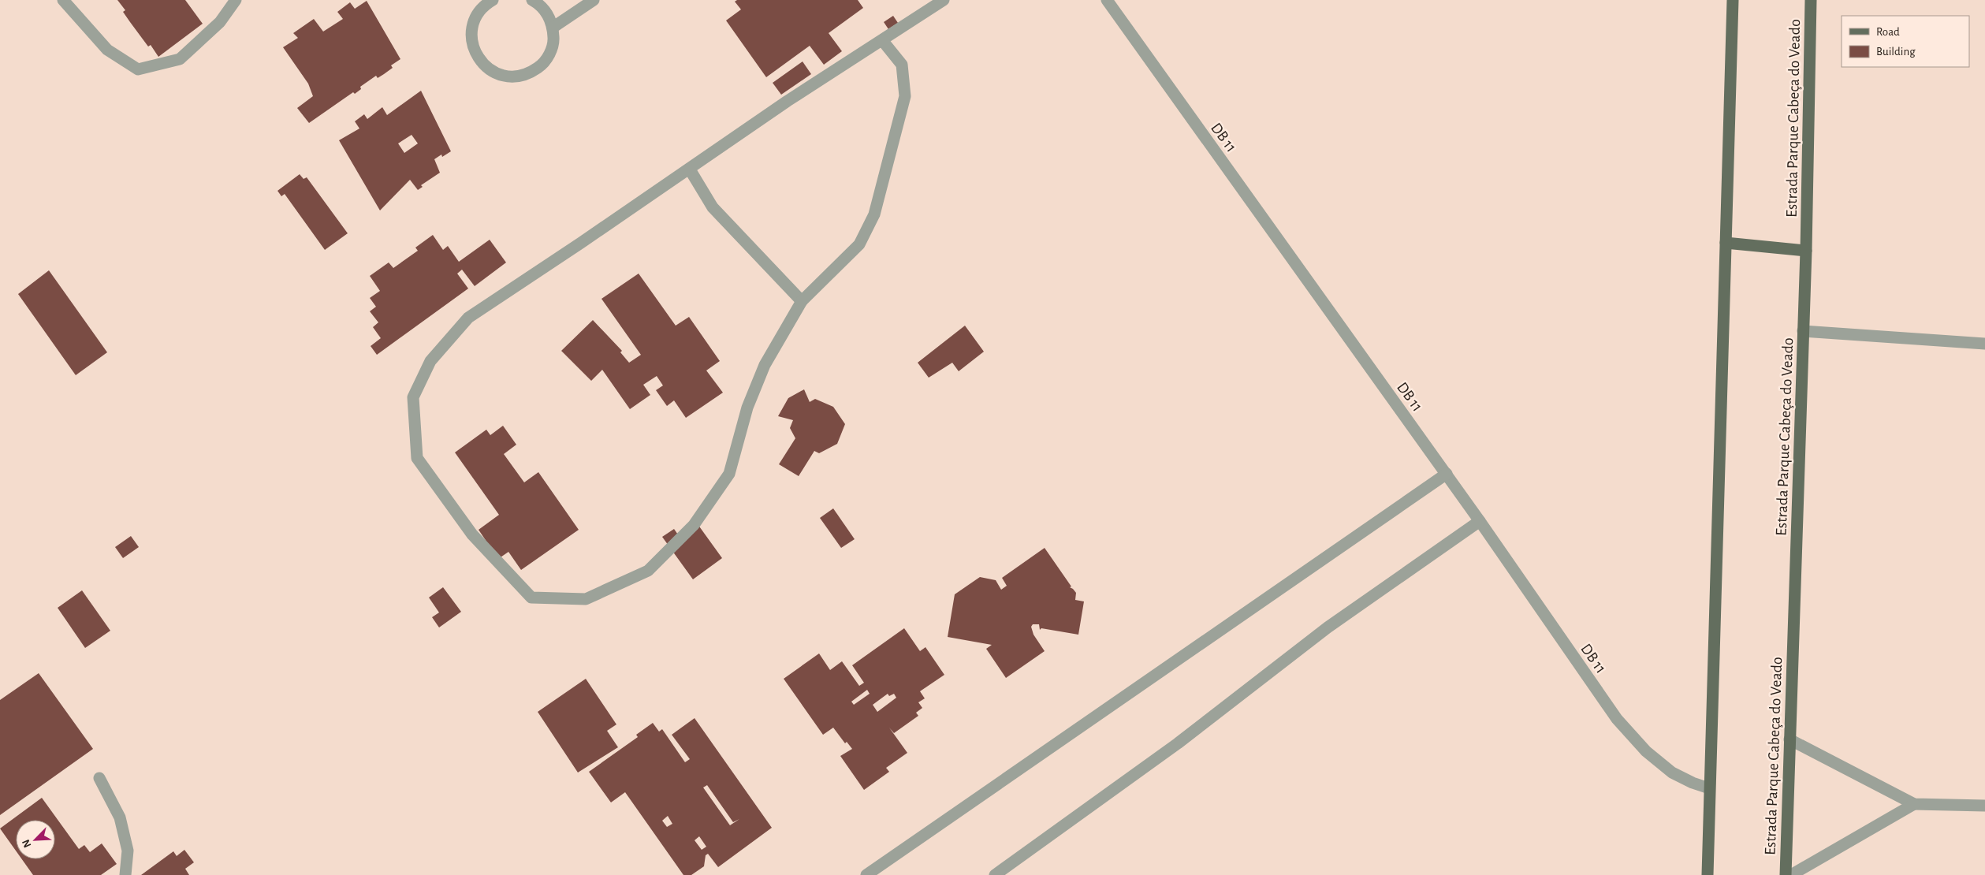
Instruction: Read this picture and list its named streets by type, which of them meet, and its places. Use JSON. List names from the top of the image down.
{
  "streets": {
    "main road": ["Estrada Parque Cabeça do Veado"],
    "street": ["DB 11"]
  },
  "legend": ["Road", "Building"],
  "north": "bottom left"
}
